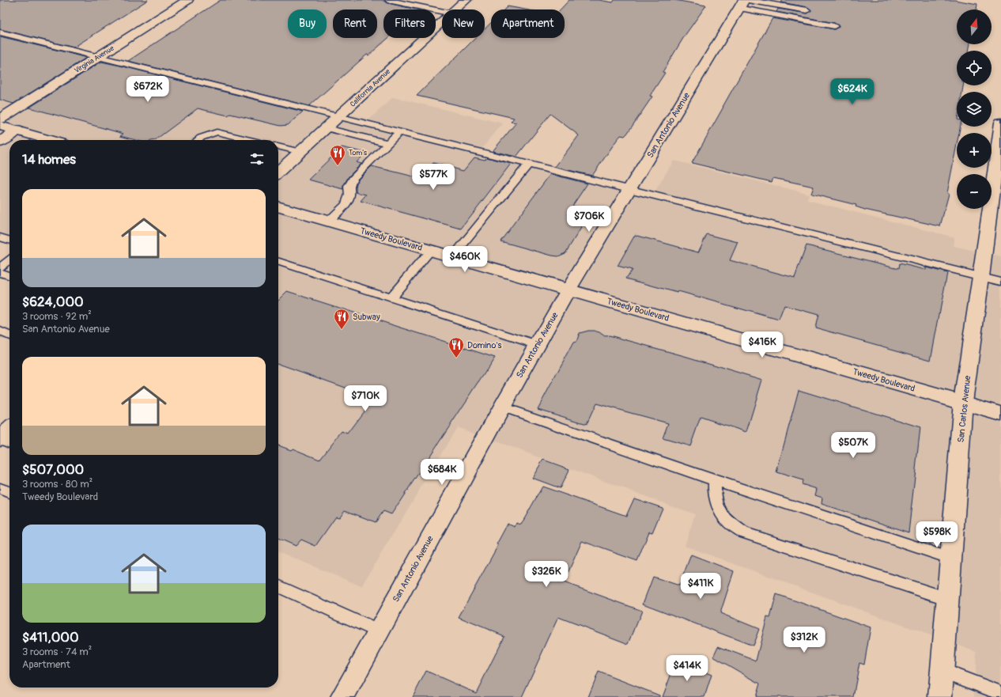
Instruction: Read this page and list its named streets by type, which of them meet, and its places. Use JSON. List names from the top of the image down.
{
  "streets": {
    "street": [
      "Virginia Avenue",
      "California Avenue",
      "San Antonio Avenue",
      "Tweedy Boulevard",
      "San Carlos Avenue"
    ]
  },
  "crossings": [
    ["San Antonio Avenue", "Tweedy Boulevard"],
    ["Tweedy Boulevard", "San Carlos Avenue"]
  ],
  "places": {
    "restaurant": ["Tom's", "Subway", "Domino's"]
  },
  "north": "top",
  "page": {
    "map_buttons": ["+", "−"],
    "chip": [
      "Buy",
      "Rent",
      "Filters",
      "New",
      "Apartment"
    ],
    "price": [
      "$672K",
      "$624K",
      "$577K",
      "$706K",
      "$460K",
      "$416K",
      "$710K",
      "$507K",
      "$684K",
      "$598K",
      "$326K",
      "$411K",
      "$312K",
      "$414K"
    ],
    "heading": "14 homes",
    "list": [
      {
        "name": "$624,000",
        "note": "3 rooms · 92 m² · San Antonio Avenue"
      },
      {
        "name": "$507,000",
        "note": "3 rooms · 80 m² · Tweedy Boulevard"
      },
      {
        "name": "$411,000",
        "note": "3 rooms · 74 m² · Apartment"
      }
    ]
  }
}
